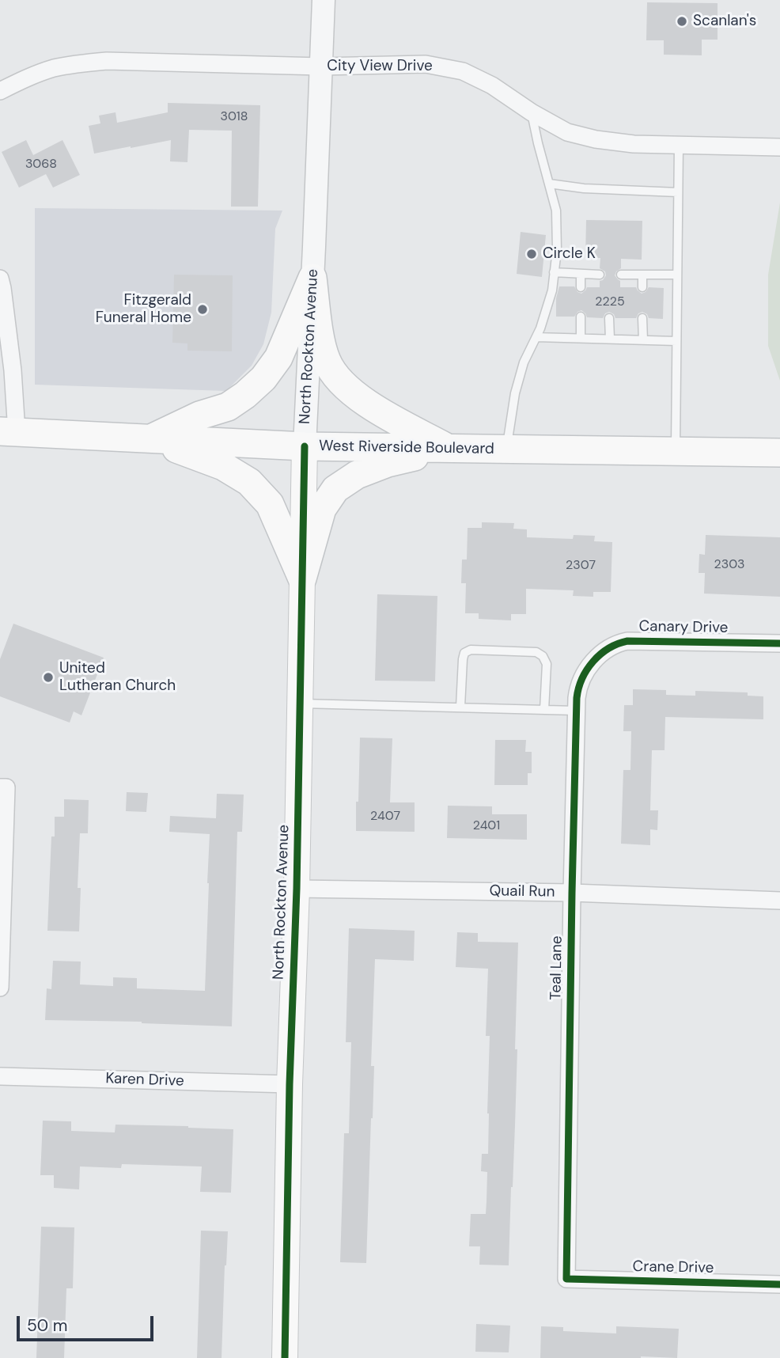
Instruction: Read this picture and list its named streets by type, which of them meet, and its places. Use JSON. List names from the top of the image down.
{
  "streets": {
    "main road": ["North Rockton Avenue", "West Riverside Boulevard"],
    "street": [
      "City View Drive",
      "Canary Drive",
      "Quail Run",
      "Teal Lane",
      "Karen Drive",
      "Crane Drive"
    ]
  },
  "crossings": [
    ["City View Drive", "North Rockton Avenue"],
    ["North Rockton Avenue", "West Riverside Boulevard"],
    ["North Rockton Avenue", "Quail Run"],
    ["North Rockton Avenue", "Karen Drive"],
    ["Canary Drive", "Teal Lane"],
    ["Quail Run", "Teal Lane"],
    ["Teal Lane", "Crane Drive"]
  ],
  "places": [
    "Scanlan's",
    "Circle K",
    "Fitzgerald Funeral Home",
    "United Lutheran Church"
  ],
  "house_numbers": [
    "3018",
    "3068",
    "2225",
    "2303",
    "2307",
    "2407",
    "2401"
  ],
  "scale_bar": "50 m"
}
